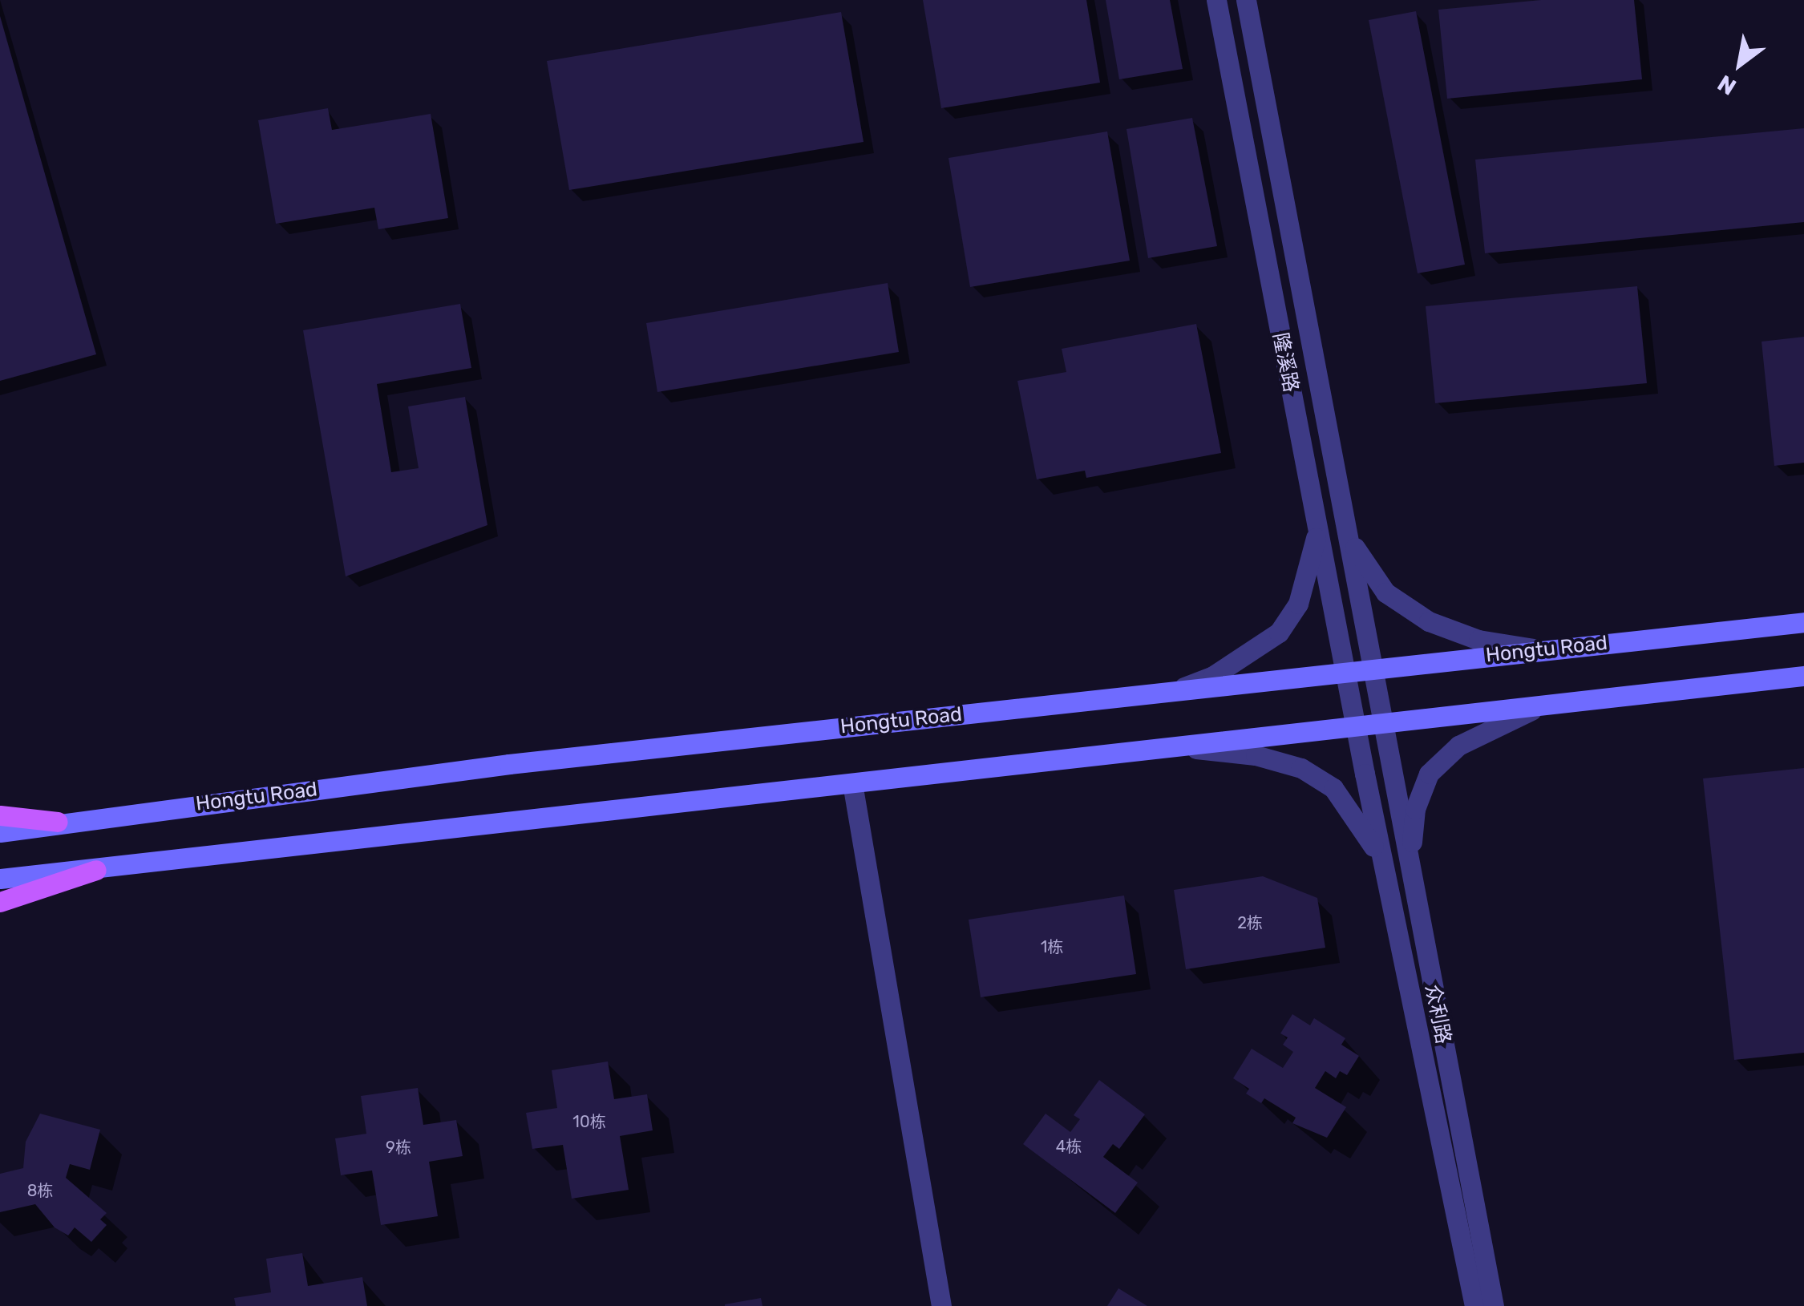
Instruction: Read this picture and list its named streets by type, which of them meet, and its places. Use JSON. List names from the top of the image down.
{
  "streets": {
    "main road": ["Hongtu Road"],
    "street": ["隆溪路", "众利路"]
  },
  "crossings": [
    ["隆溪路", "Hongtu Road"],
    ["隆溪路", "众利路"]
  ],
  "house_numbers": [
    "2栋",
    "1栋",
    "10栋",
    "4栋",
    "9栋",
    "8栋"
  ],
  "north": "bottom left"
}
